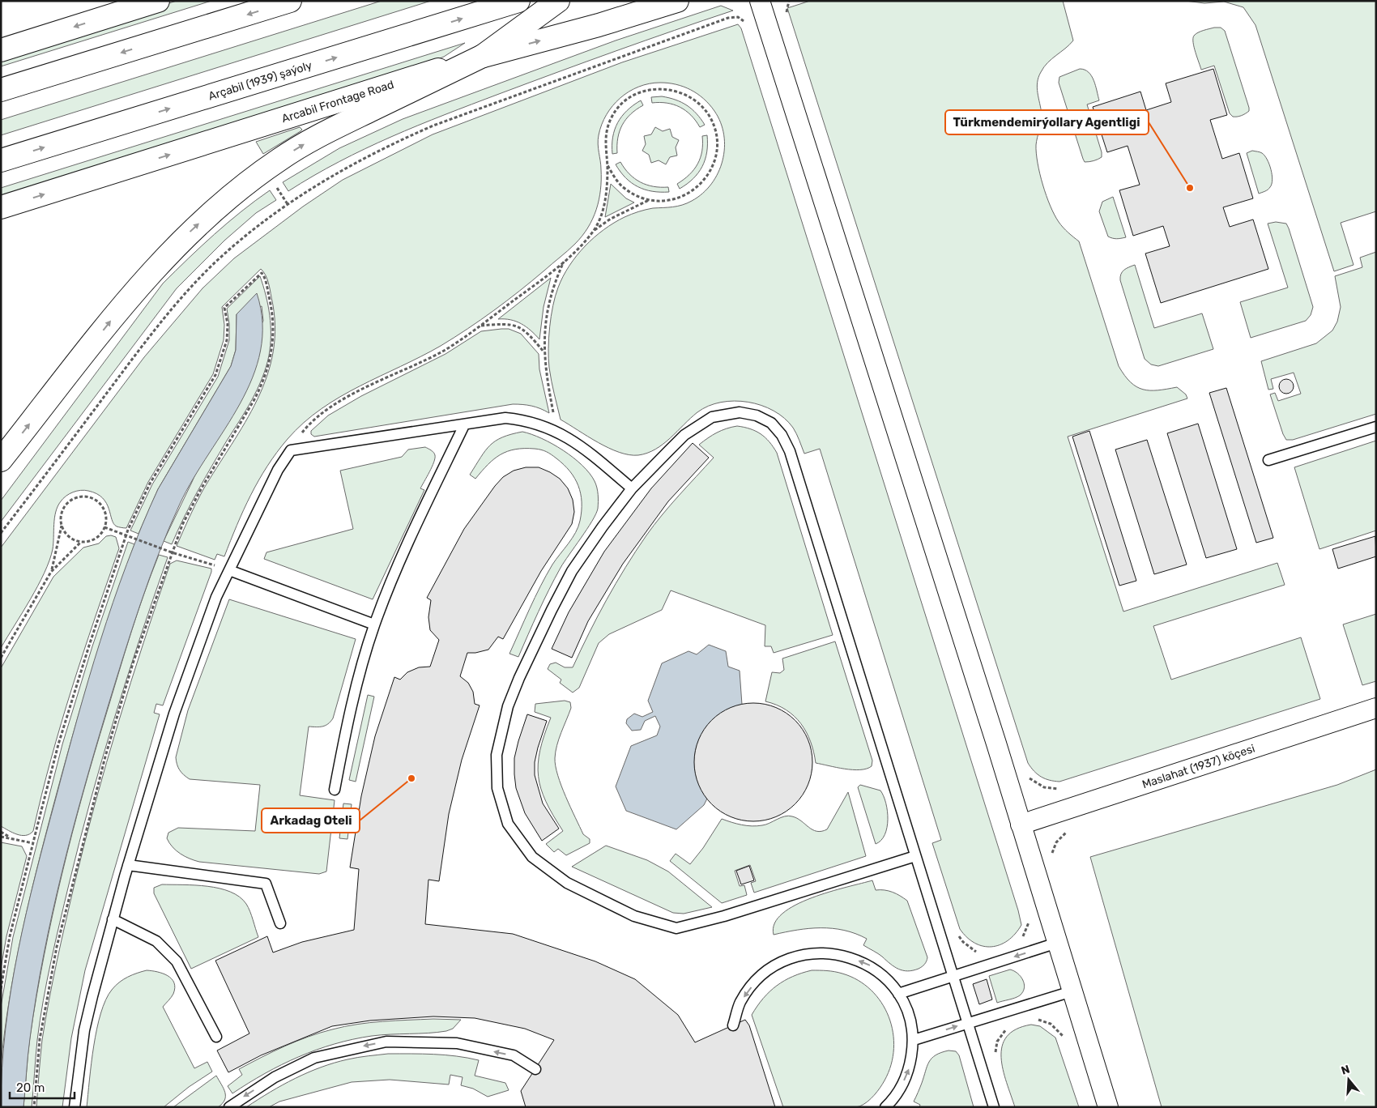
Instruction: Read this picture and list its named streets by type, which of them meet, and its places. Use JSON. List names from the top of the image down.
{
  "streets": {
    "main road": ["Arçabil (1939) şaýoly", "Arcabil Frontage Road"],
    "street": ["Maslahat (1937) köçesi"]
  },
  "places": ["Türkmendemirýollary Agentligi", "Arkadag Oteli"],
  "scale_bar": "20 m",
  "north": "top"
}
